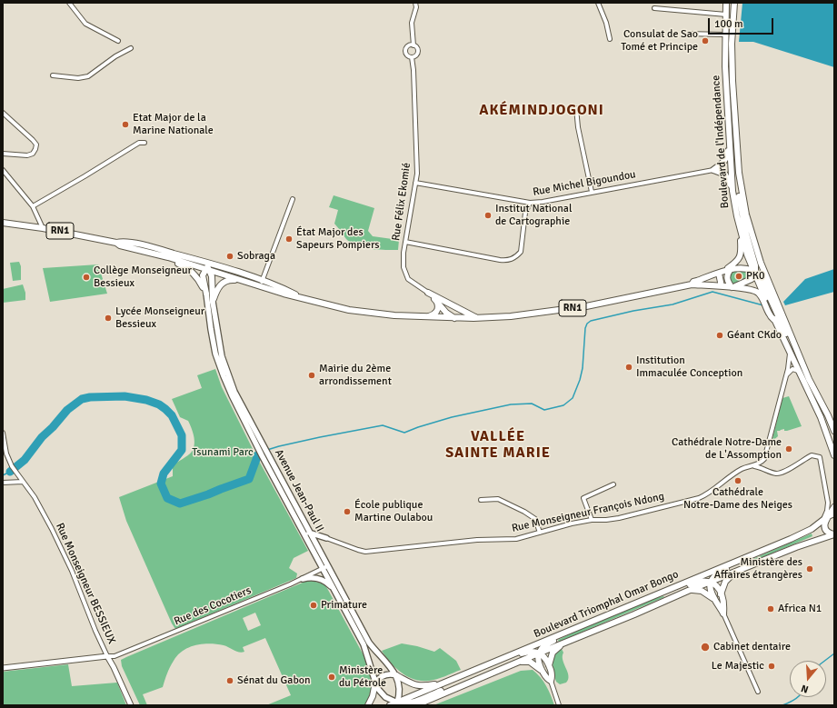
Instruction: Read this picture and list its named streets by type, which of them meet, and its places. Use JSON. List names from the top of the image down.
{
  "streets": {
    "main road": [
      "Boulevard de l'Indépendance",
      "RN1",
      "Avenue Jean-Paul II",
      "Boulevard Triomphal Omar Bongo"
    ],
    "street": [
      "Rue Michel Bigoundou",
      "Rue Félix Ekomié",
      "Rue Monseigneur François Ndong",
      "Rue Monseigneur BESSIEUX",
      "Rue des Cocotiers"
    ]
  },
  "crossings": [
    ["Boulevard de l'Indépendance", "RN1"],
    ["Rue Michel Bigoundou", "Rue Félix Ekomié"],
    ["Avenue Jean-Paul II", "Rue des Cocotiers"],
    ["Rue Monseigneur BESSIEUX", "Rue des Cocotiers"]
  ],
  "districts": ["AKÉMINDJOGONI", "VALLÉE SAINTE MARIE"],
  "parks": ["Tsunami Parc"],
  "places": [
    "Consulat de Sao Tomé et Principe",
    "Etat Major de la Marine Nationale",
    "Institut National de Cartographie",
    "État Major des Sapeurs Pompiers",
    "Sobraga",
    "PK0",
    "Collège Monseigneur Bessieux",
    "Lycée Monseigneur Bessieux",
    "Géant CKdo",
    "Institution Immaculée Conception",
    "Mairie du 2ème arrondissement",
    "Cathédrale Notre-Dame de L'Assomption",
    "Cathédrale Notre-Dame des Neiges",
    "École publique Martine Oulabou",
    "Ministère des Affaires étrangères",
    "Primature",
    "Africa N1",
    "Cabinet dentaire",
    "Le Majestic",
    "Ministère du Pétrole",
    "Sénat du Gabon"
  ],
  "scale_bar": "100 m",
  "north": "bottom"
}
